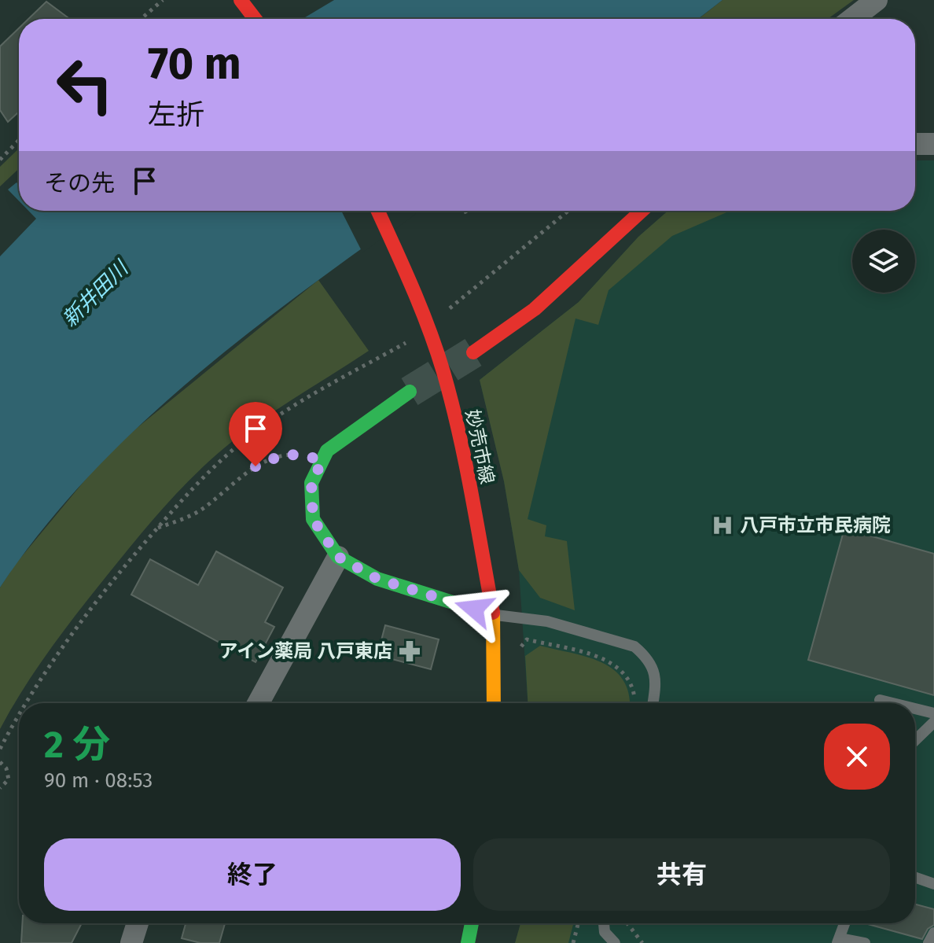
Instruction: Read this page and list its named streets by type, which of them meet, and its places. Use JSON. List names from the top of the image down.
{
  "streets": {
    "street": ["妙売市線"]
  },
  "water": ["新井田川"],
  "places": {
    "hospital": ["八戸市立市民病院"],
    "pharmacy": ["アイン薬局 八戸東店"]
  },
  "page": {
    "turn": ["70 m", "左折"],
    "then": "その先",
    "heading": ["2 分", "90 m · 08:53"],
    "buttons": ["終了", "共有"]
  }
}
